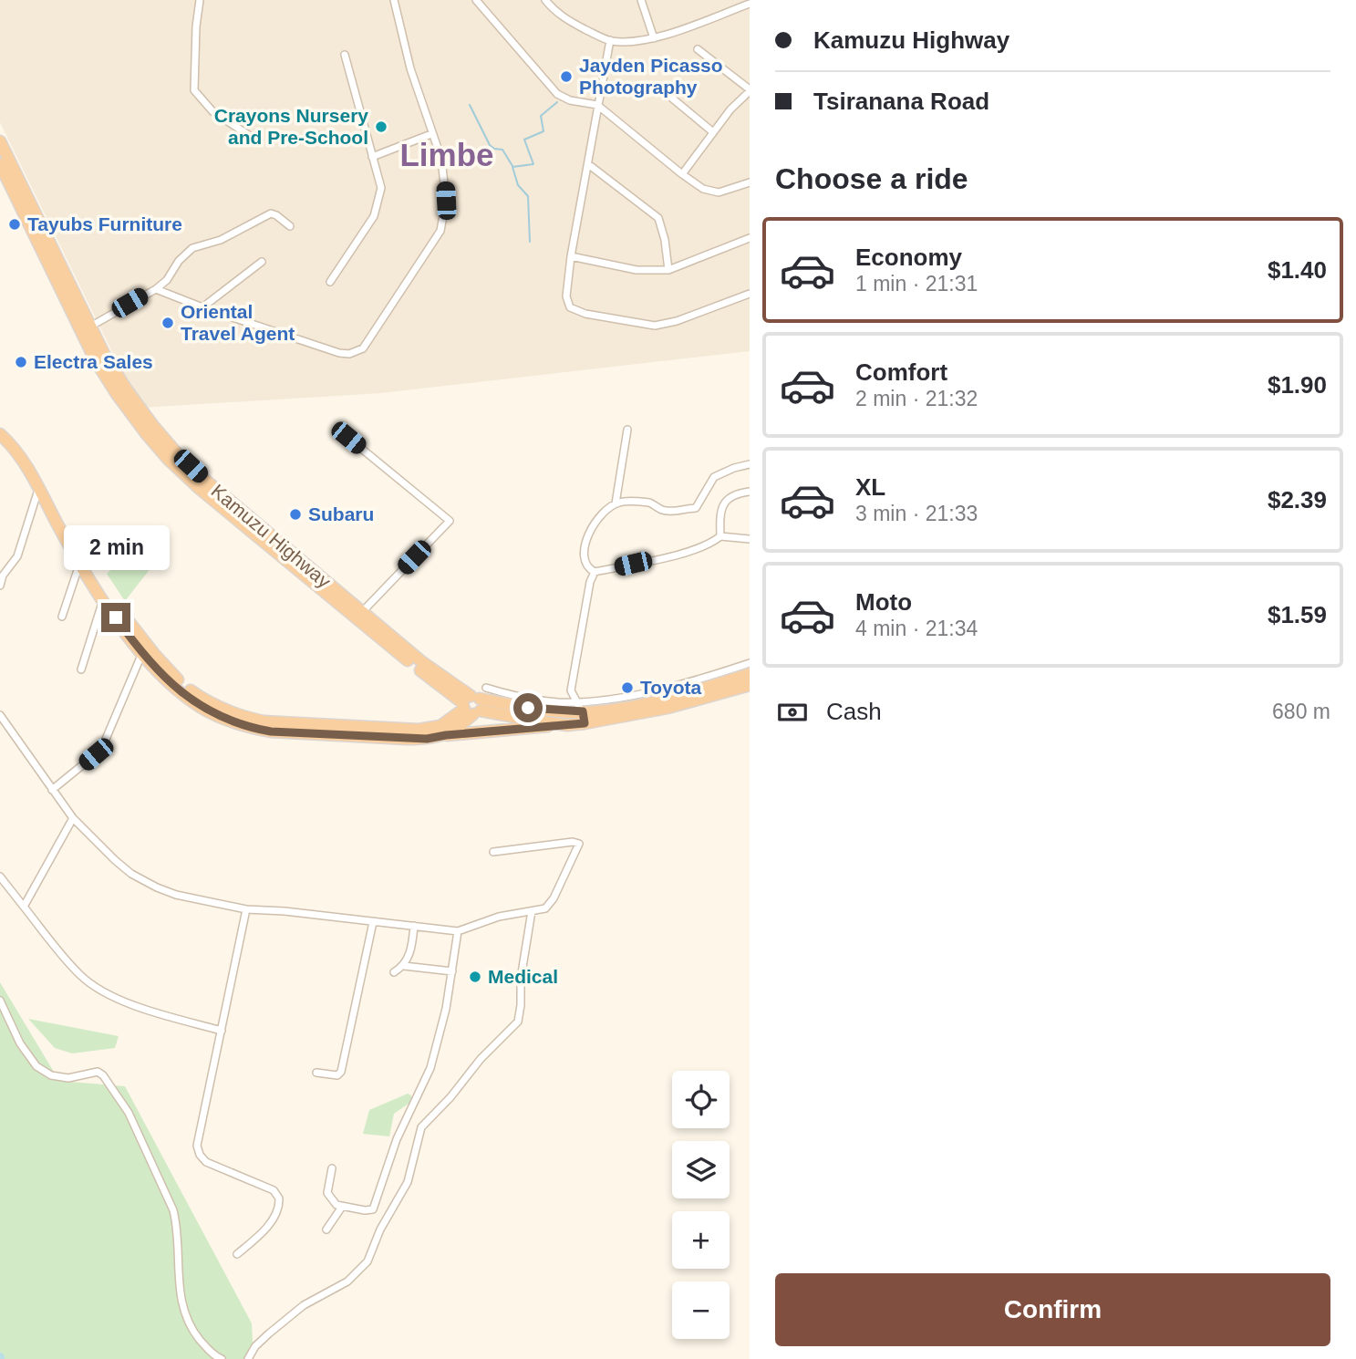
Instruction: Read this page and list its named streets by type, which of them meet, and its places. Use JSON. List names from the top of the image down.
{
  "streets": {
    "highway": ["Kamuzu Highway"]
  },
  "districts": ["Limbe"],
  "places": [
    "Jayden Picasso Photography",
    "Crayons Nursery and Pre-School",
    "Tayubs Furniture",
    "Oriental Travel Agent",
    "Electra Sales",
    "Subaru",
    "Toyota",
    "Medical"
  ],
  "page": {
    "banner": ["Kamuzu Highway", "Tsiranana Road"],
    "heading": "Choose a ride",
    "list": [
      {
        "name": "Economy",
        "note": "1 min · 21:31",
        "value": "$1.40"
      },
      {
        "name": "Comfort",
        "note": "2 min · 21:32",
        "value": "$1.90"
      },
      {
        "name": "XL",
        "note": "3 min · 21:33",
        "value": "$2.39"
      },
      {
        "name": "Moto",
        "note": "4 min · 21:34",
        "value": "$1.59"
      }
    ],
    "bubble": "2 min",
    "pay": ["Cash", "680 m"],
    "map_buttons": ["+", "−"],
    "buttons": "Confirm"
  }
}
